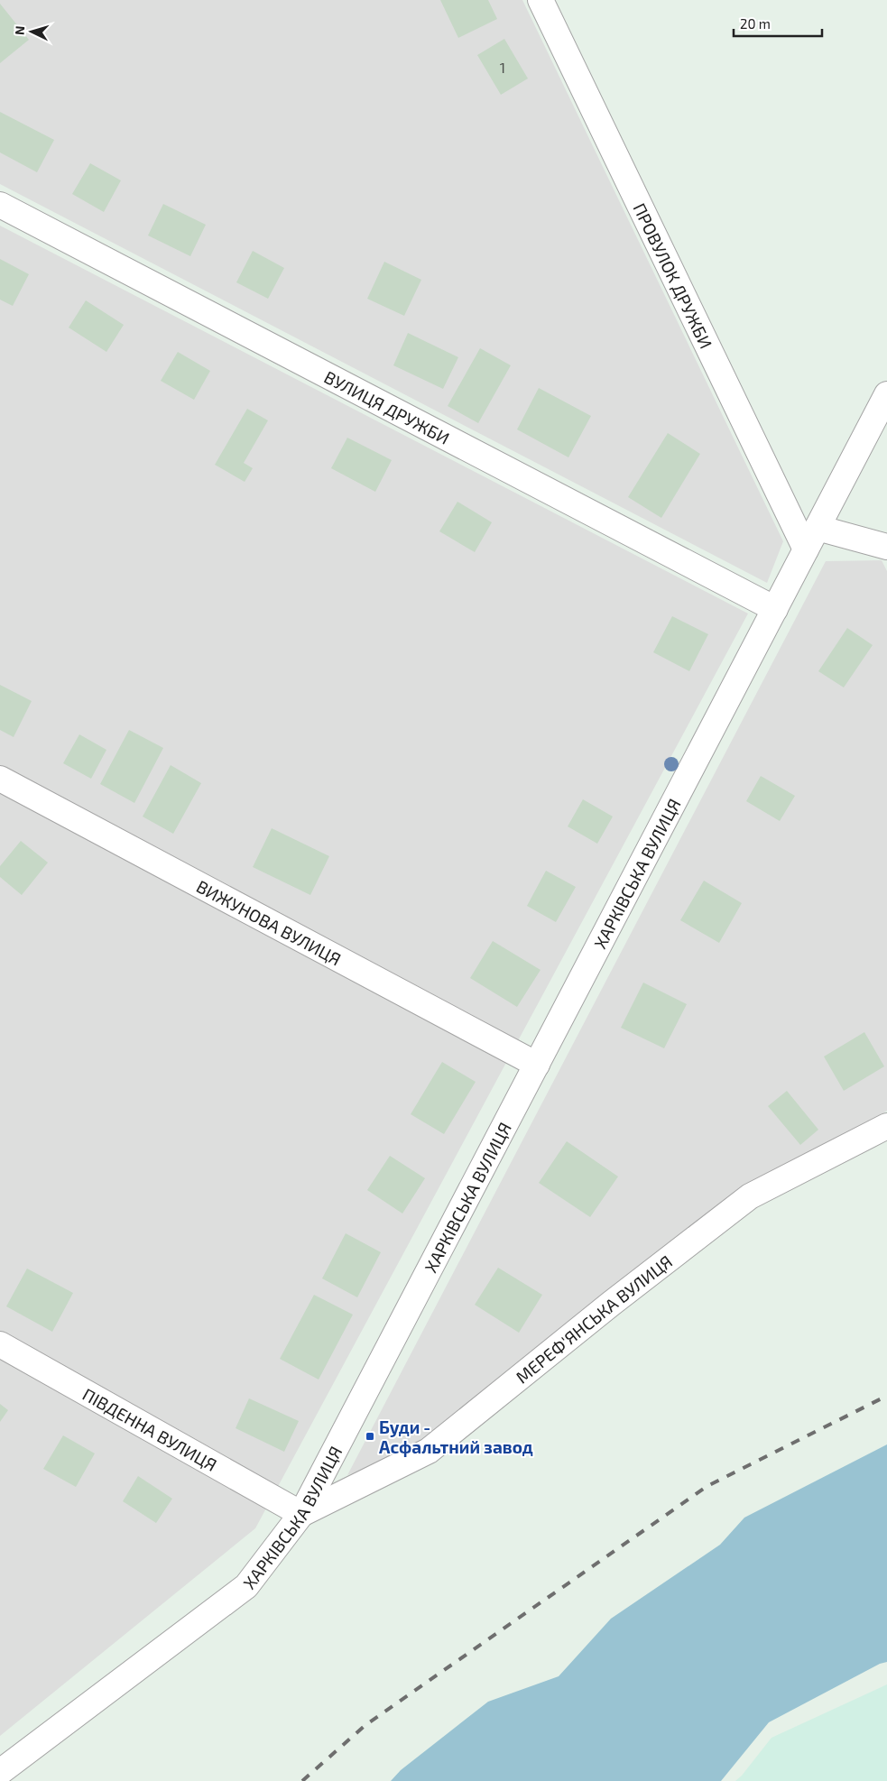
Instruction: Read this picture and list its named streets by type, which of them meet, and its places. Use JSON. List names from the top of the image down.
{
  "streets": {
    "street": [
      "ПРОВУЛОК ДРУЖБИ",
      "ВУЛИЦЯ ДРУЖБИ",
      "ХАРКІВСЬКА ВУЛИЦЯ",
      "ВИЖУНОВА ВУЛИЦЯ",
      "МЕРЕФ'ЯНСЬКА ВУЛИЦЯ",
      "ПІВДЕННА ВУЛИЦЯ"
    ]
  },
  "crossings": [
    ["ПРОВУЛОК ДРУЖБИ", "ХАРКІВСЬКА ВУЛИЦЯ"],
    ["ВУЛИЦЯ ДРУЖБИ", "ХАРКІВСЬКА ВУЛИЦЯ"],
    ["ХАРКІВСЬКА ВУЛИЦЯ", "ВИЖУНОВА ВУЛИЦЯ"],
    ["ХАРКІВСЬКА ВУЛИЦЯ", "МЕРЕФ'ЯНСЬКА ВУЛИЦЯ"],
    ["ХАРКІВСЬКА ВУЛИЦЯ", "ПІВДЕННА ВУЛИЦЯ"],
    ["МЕРЕФ'ЯНСЬКА ВУЛИЦЯ", "ПІВДЕННА ВУЛИЦЯ"]
  ],
  "places": {
    "transit": ["Буди - Асфальтний завод"]
  },
  "house_numbers": ["1"],
  "scale_bar": "20 m",
  "north": "left"
}
